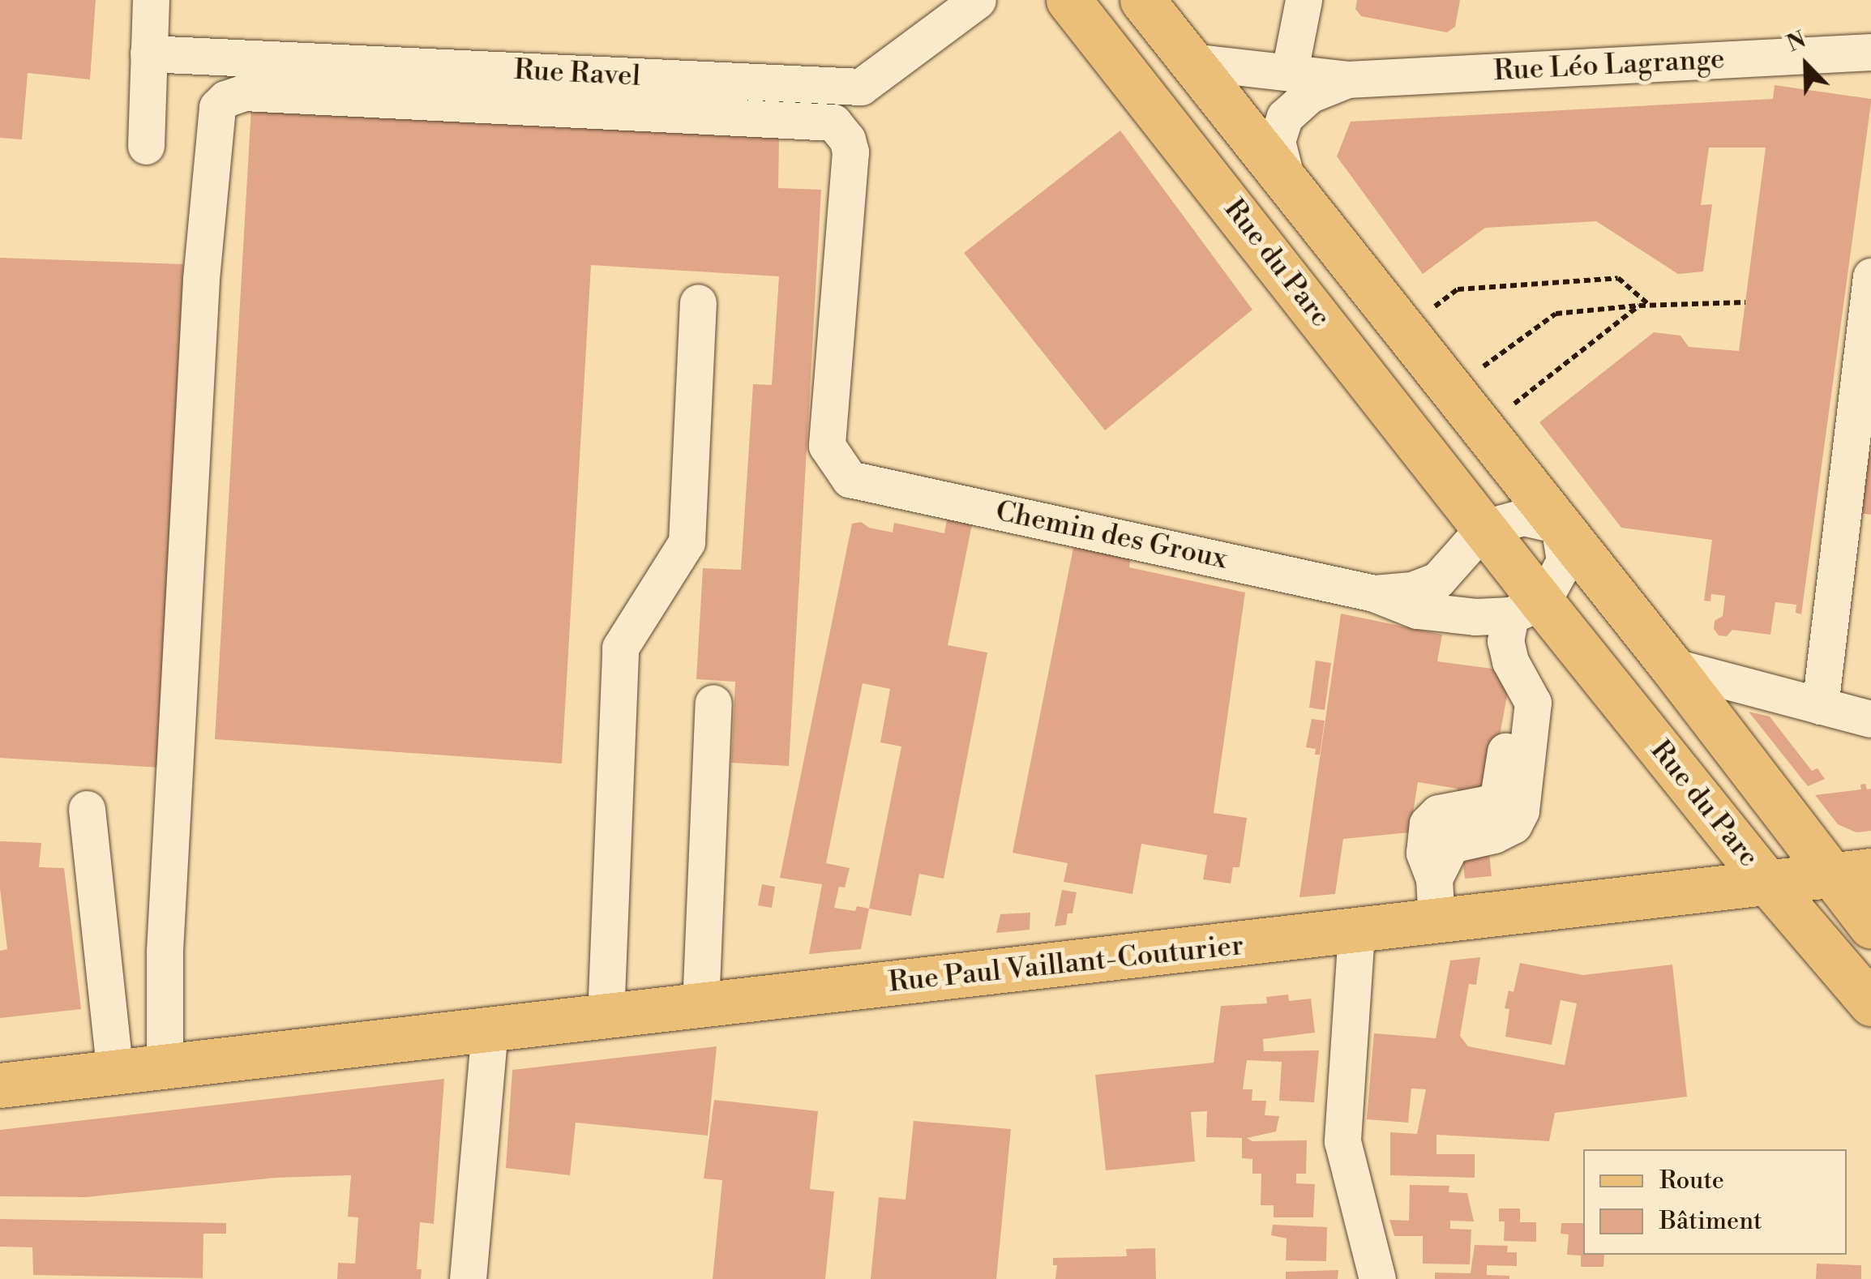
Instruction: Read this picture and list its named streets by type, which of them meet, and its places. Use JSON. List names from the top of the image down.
{
  "streets": {
    "main road": ["Rue du Parc", "Rue Paul Vaillant-Couturier"],
    "street": ["Rue Léo Lagrange", "Rue Ravel", "Chemin des Groux"]
  },
  "crossings": [
    ["Rue du Parc", "Chemin des Groux"],
    ["Rue du Parc", "Rue Paul Vaillant-Couturier"],
    ["Chemin des Groux", "Rue Paul Vaillant-Couturier"]
  ],
  "legend": ["Route", "Bâtiment"],
  "north": "top left"
}
